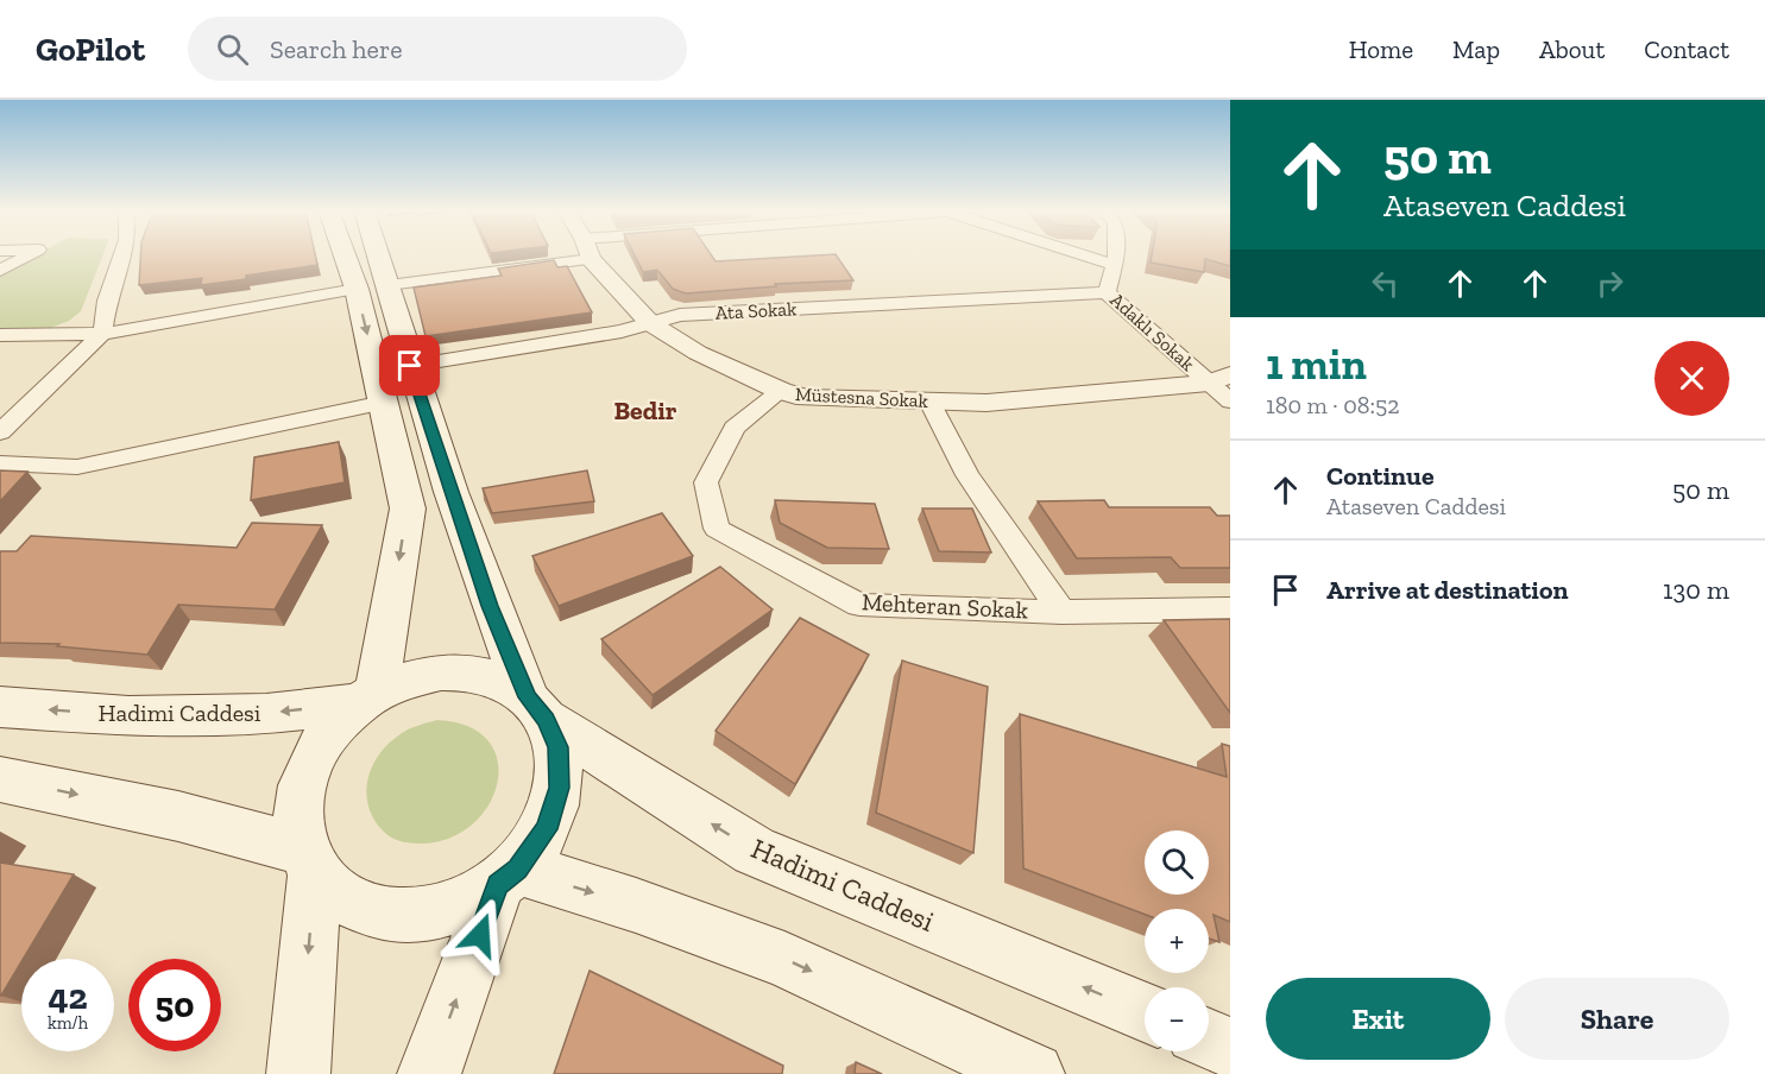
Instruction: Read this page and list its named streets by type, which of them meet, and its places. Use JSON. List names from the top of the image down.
{
  "streets": {
    "main road": ["Hadimi Caddesi"],
    "street": [
      "Ata Sokak",
      "Adaklı Sokak",
      "Müstesna Sokak",
      "Mehteran Sokak"
    ]
  },
  "crossings": [
    ["Ata Sokak", "Adaklı Sokak"],
    ["Ata Sokak", "Müstesna Sokak"],
    ["Adaklı Sokak", "Müstesna Sokak"],
    ["Müstesna Sokak", "Mehteran Sokak"]
  ],
  "districts": ["Bedir"],
  "page": {
    "header": "GoPilot",
    "search": "Search here",
    "nav": [
      "Home",
      "Map",
      "About",
      "Contact"
    ],
    "turn": ["50 m", "Ataseven Caddesi"],
    "heading": ["1 min", "180 m · 08:52"],
    "list": [
      {
        "name": "Continue",
        "note": "Ataseven Caddesi",
        "value": "50 m"
      },
      {
        "name": "Arrive at destination",
        "value": "130 m"
      }
    ],
    "map_buttons": ["+", "−"],
    "speed": "42 km/h",
    "limit": "50",
    "buttons": ["Exit", "Share"]
  }
}
